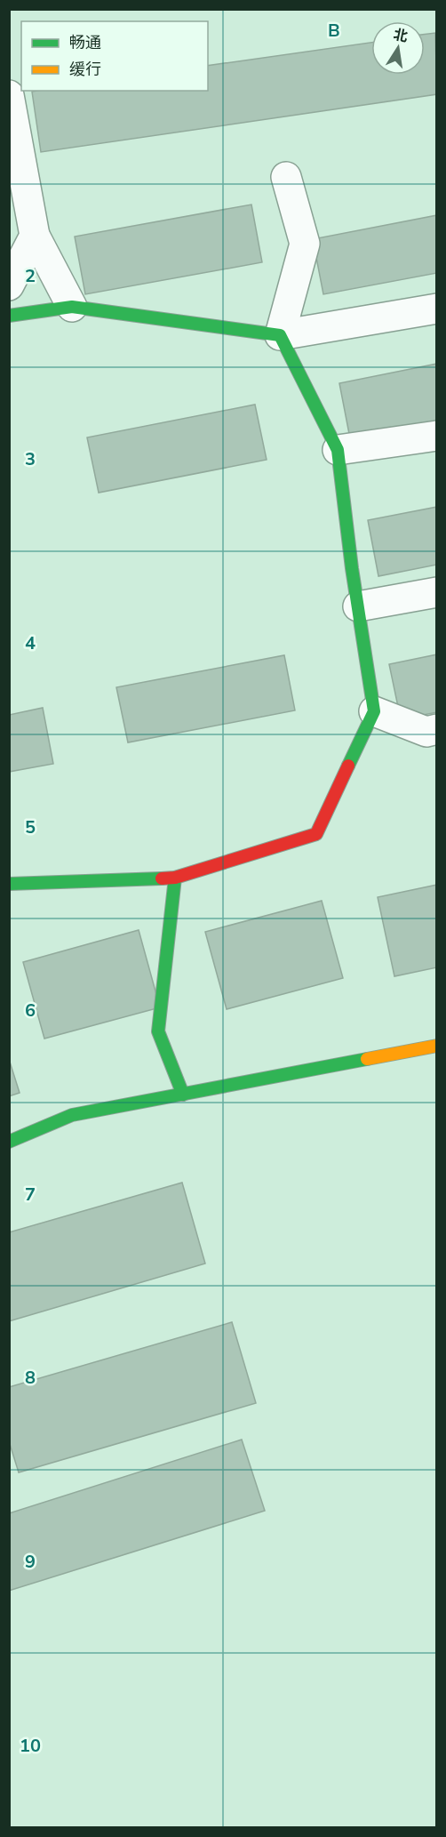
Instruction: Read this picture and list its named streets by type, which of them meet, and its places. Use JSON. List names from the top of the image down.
{
  "legend": ["畅通", "缓行"],
  "north": "top",
  "grid": {
    "columns": ["B"],
    "rows": [
      "2",
      "3",
      "4",
      "5",
      "6",
      "7",
      "8",
      "9",
      "10"
    ]
  }
}
